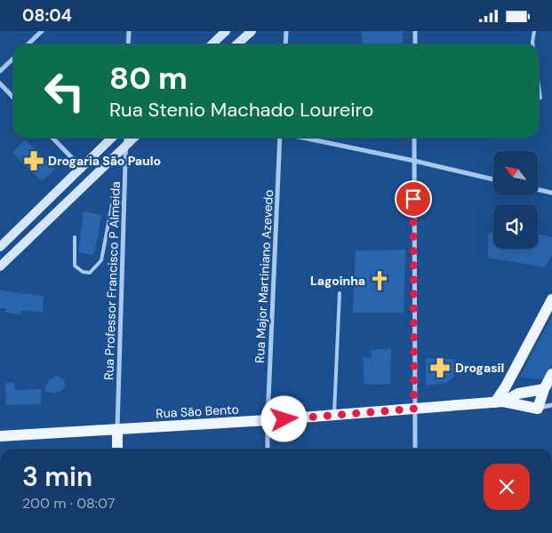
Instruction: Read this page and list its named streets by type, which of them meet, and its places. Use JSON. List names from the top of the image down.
{
  "streets": {
    "main road": ["Rua São Bento"],
    "street": ["Rua Major Martiniano Azevedo", "Rua Professor Francisco P Almeida"]
  },
  "crossings": [
    ["Rua Major Martiniano Azevedo", "Rua São Bento"],
    ["Rua Professor Francisco P Almeida", "Rua São Bento"]
  ],
  "places": {
    "pharmacy": ["Drogaria São Paulo", "Drogasil"],
    "church": ["Lagoinha"]
  },
  "north": "top left",
  "page": {
    "status": "08:04",
    "turn": ["80 m", "Rua Stenio Machado Loureiro"],
    "heading": ["3 min", "200 m · 08:07"]
  }
}
